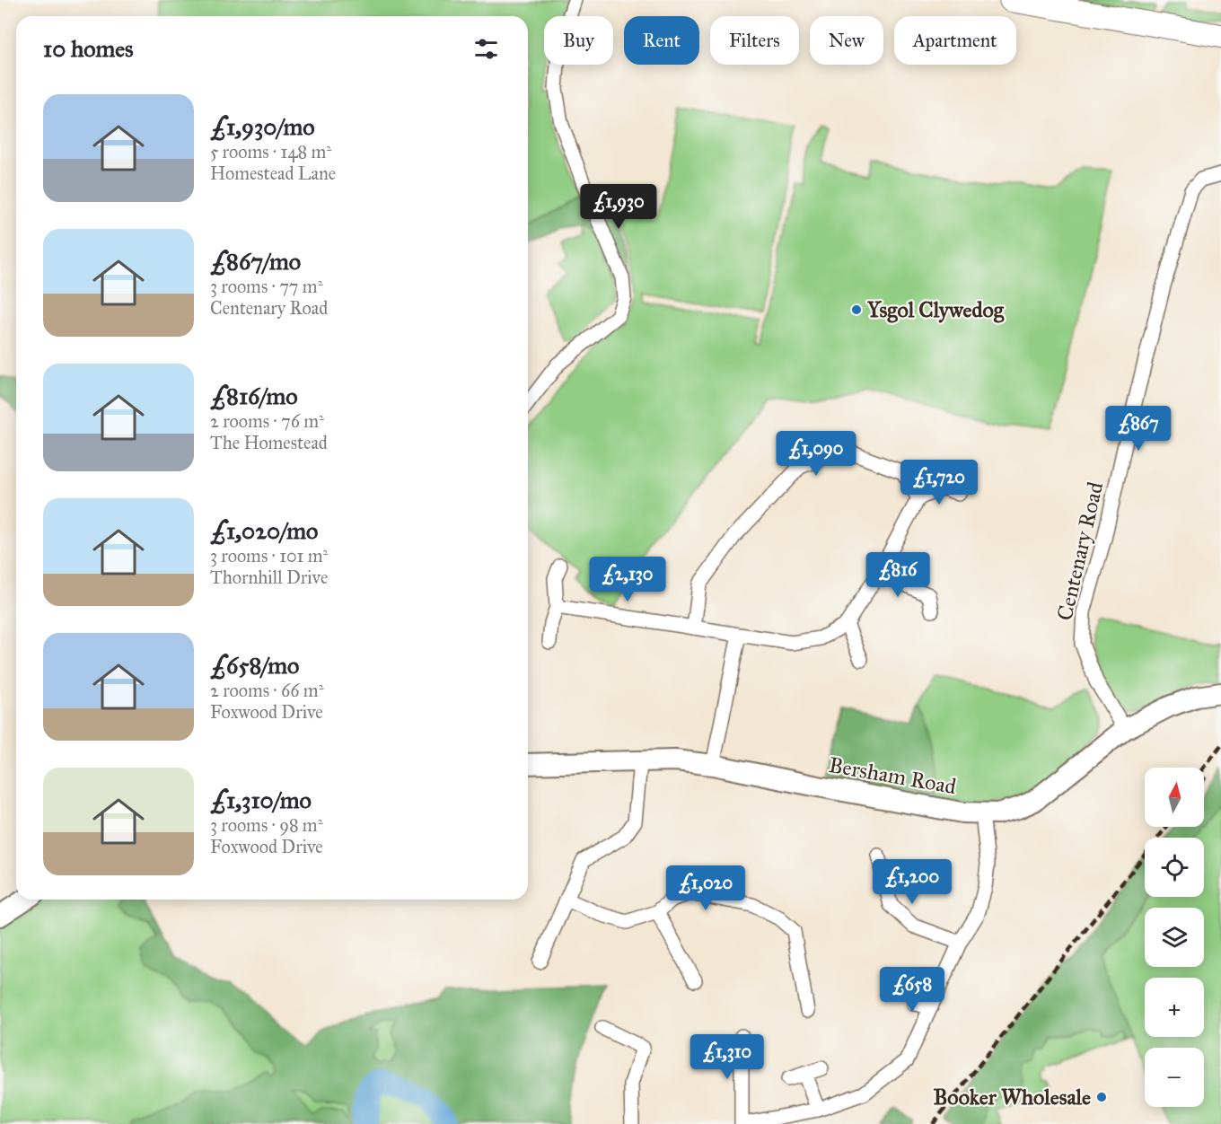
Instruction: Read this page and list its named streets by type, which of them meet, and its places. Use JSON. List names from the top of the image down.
{
  "streets": {
    "main road": ["Bersham Road"],
    "street": ["Centenary Road"]
  },
  "crossings": [
    ["Centenary Road", "Bersham Road"]
  ],
  "places": ["Ysgol Clywedog", "Booker Wholesale"],
  "north": "top",
  "page": {
    "chip": [
      "Buy",
      "Rent",
      "Filters",
      "New",
      "Apartment"
    ],
    "heading": "10 homes",
    "list": [
      {
        "name": "£1,930/mo",
        "note": "5 rooms · 148 m² · Homestead Lane"
      },
      {
        "name": "£867/mo",
        "note": "3 rooms · 77 m² · Centenary Road"
      },
      {
        "name": "£816/mo",
        "note": "2 rooms · 76 m² · The Homestead"
      },
      {
        "name": "£1,020/mo",
        "note": "3 rooms · 101 m² · Thornhill Drive"
      },
      {
        "name": "£658/mo",
        "note": "2 rooms · 66 m² · Foxwood Drive"
      },
      {
        "name": "£1,310/mo",
        "note": "3 rooms · 98 m² · Foxwood Drive"
      }
    ],
    "price": [
      "£1,930",
      "£867",
      "£1,090",
      "£1,720",
      "£816",
      "£2,130",
      "£1,200",
      "£1,020",
      "£658",
      "£1,310"
    ],
    "map_buttons": ["+", "−"]
  }
}
